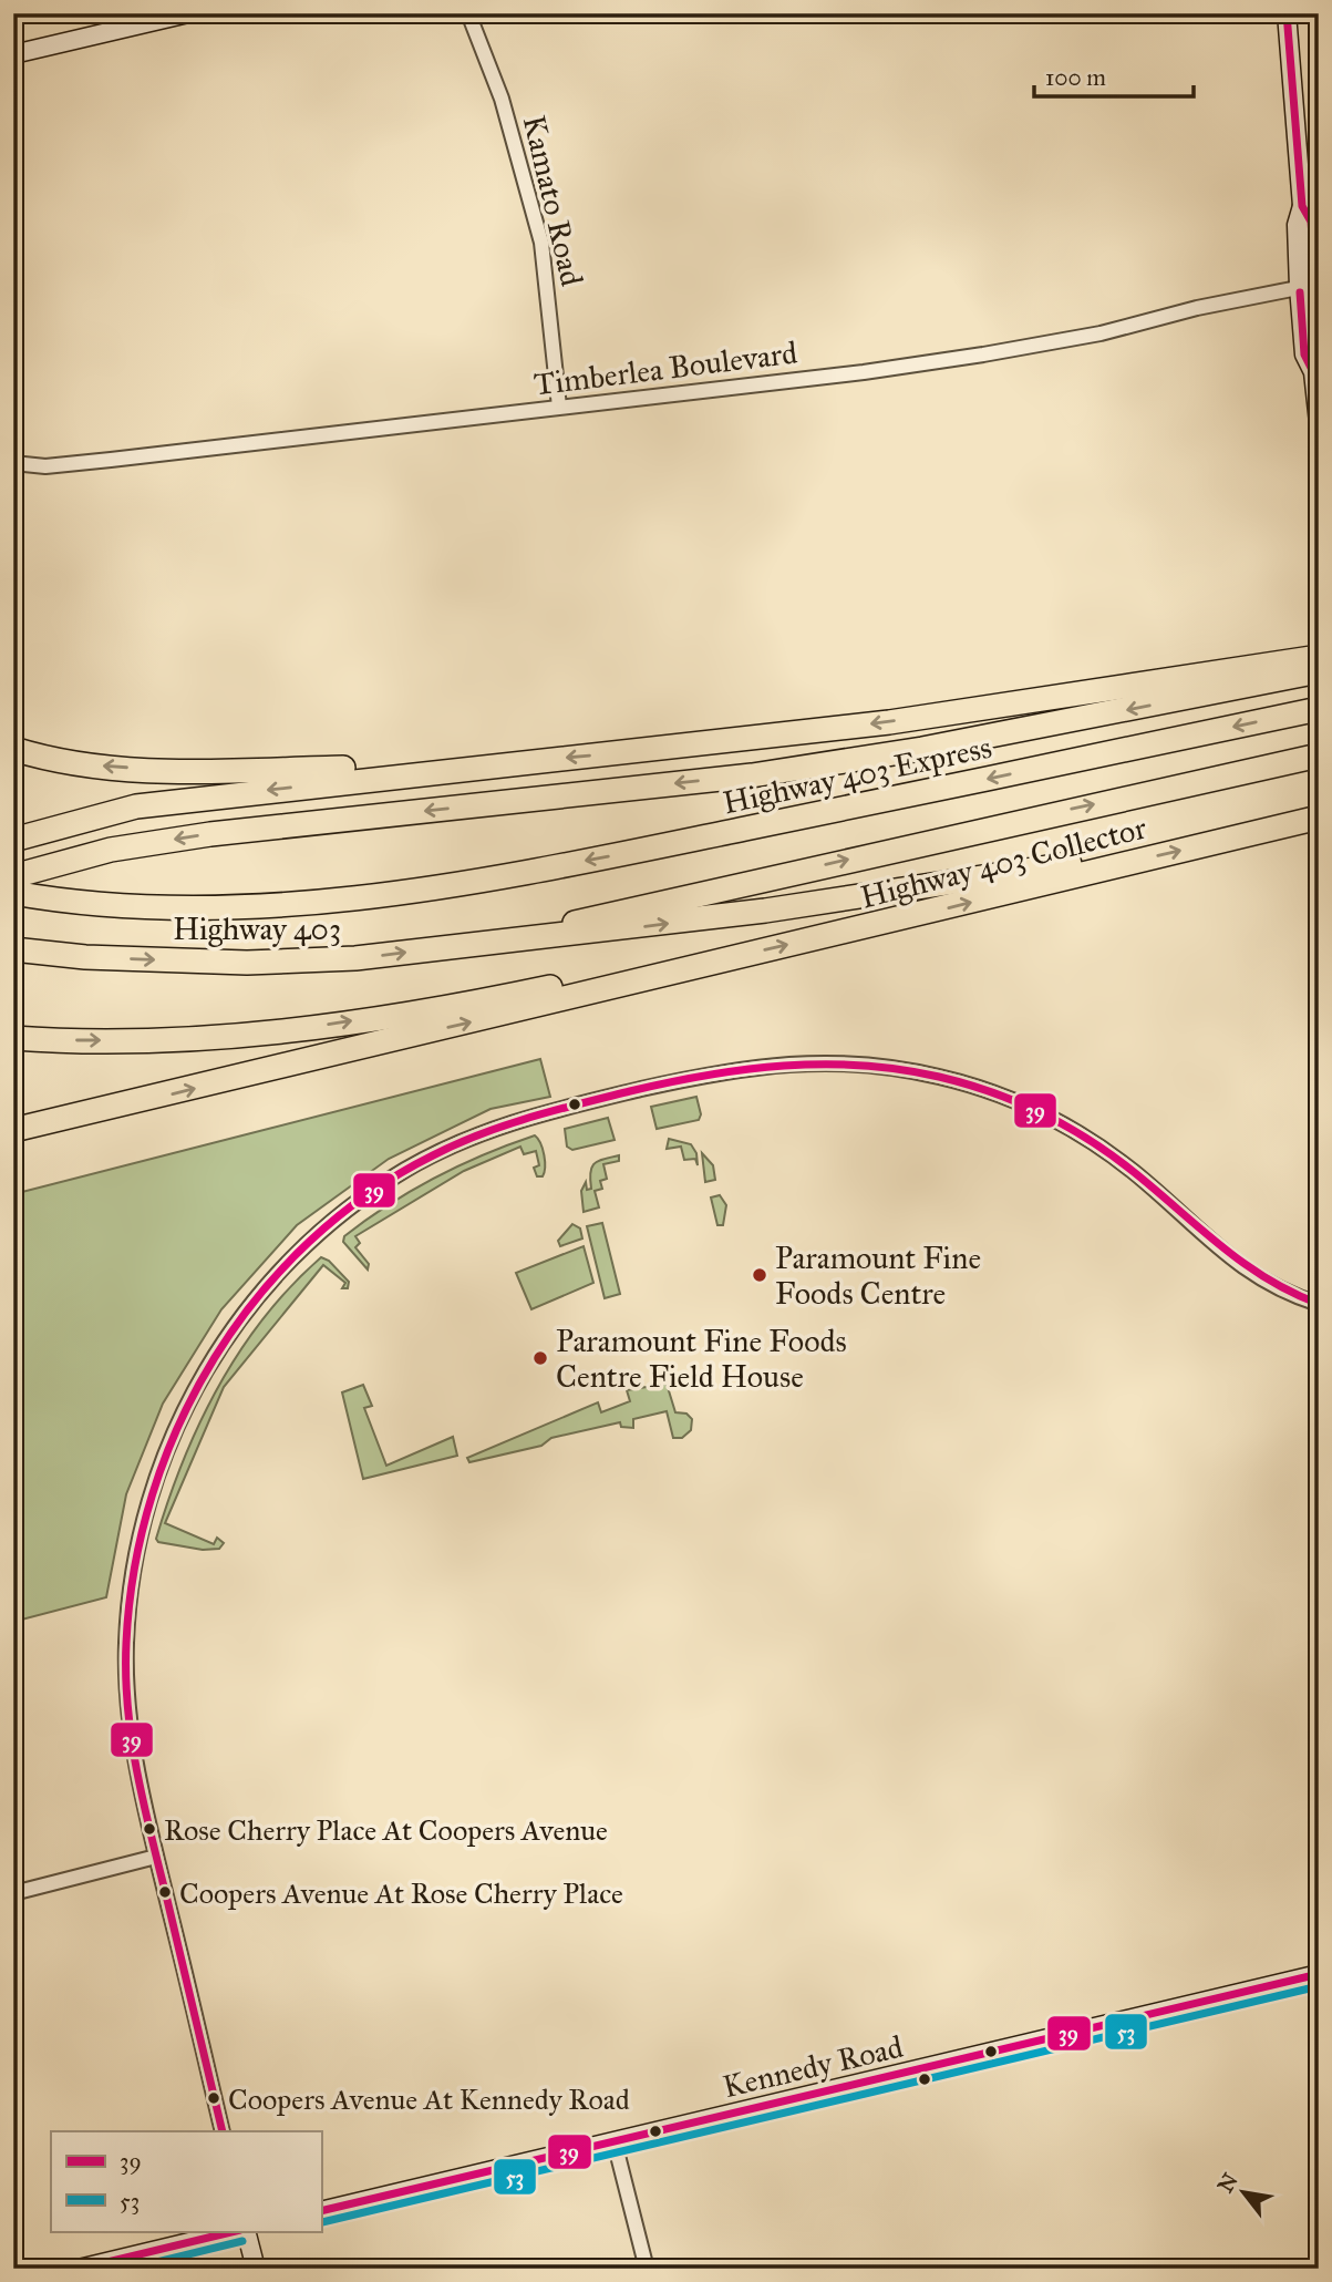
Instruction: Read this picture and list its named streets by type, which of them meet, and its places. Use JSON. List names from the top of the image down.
{
  "streets": {
    "highway": ["Highway 403 Express", "Highway 403 Collector", "Highway 403"],
    "main road": ["Kennedy Road"],
    "street": ["Kamato Road", "Timberlea Boulevard"]
  },
  "crossings": [
    ["Kamato Road", "Timberlea Boulevard"],
    ["Highway 403 Express", "Highway 403"]
  ],
  "places": [
    "Paramount Fine Foods Centre",
    "Paramount Fine Foods Centre Field House",
    "Rose Cherry Place At Coopers Avenue",
    "Coopers Avenue At Rose Cherry Place",
    "Coopers Avenue At Kennedy Road"
  ],
  "lines": ["transit line 39", "transit line 53"],
  "legend": ["39", "53"],
  "scale_bar": "100 m",
  "north": "top left"
}
